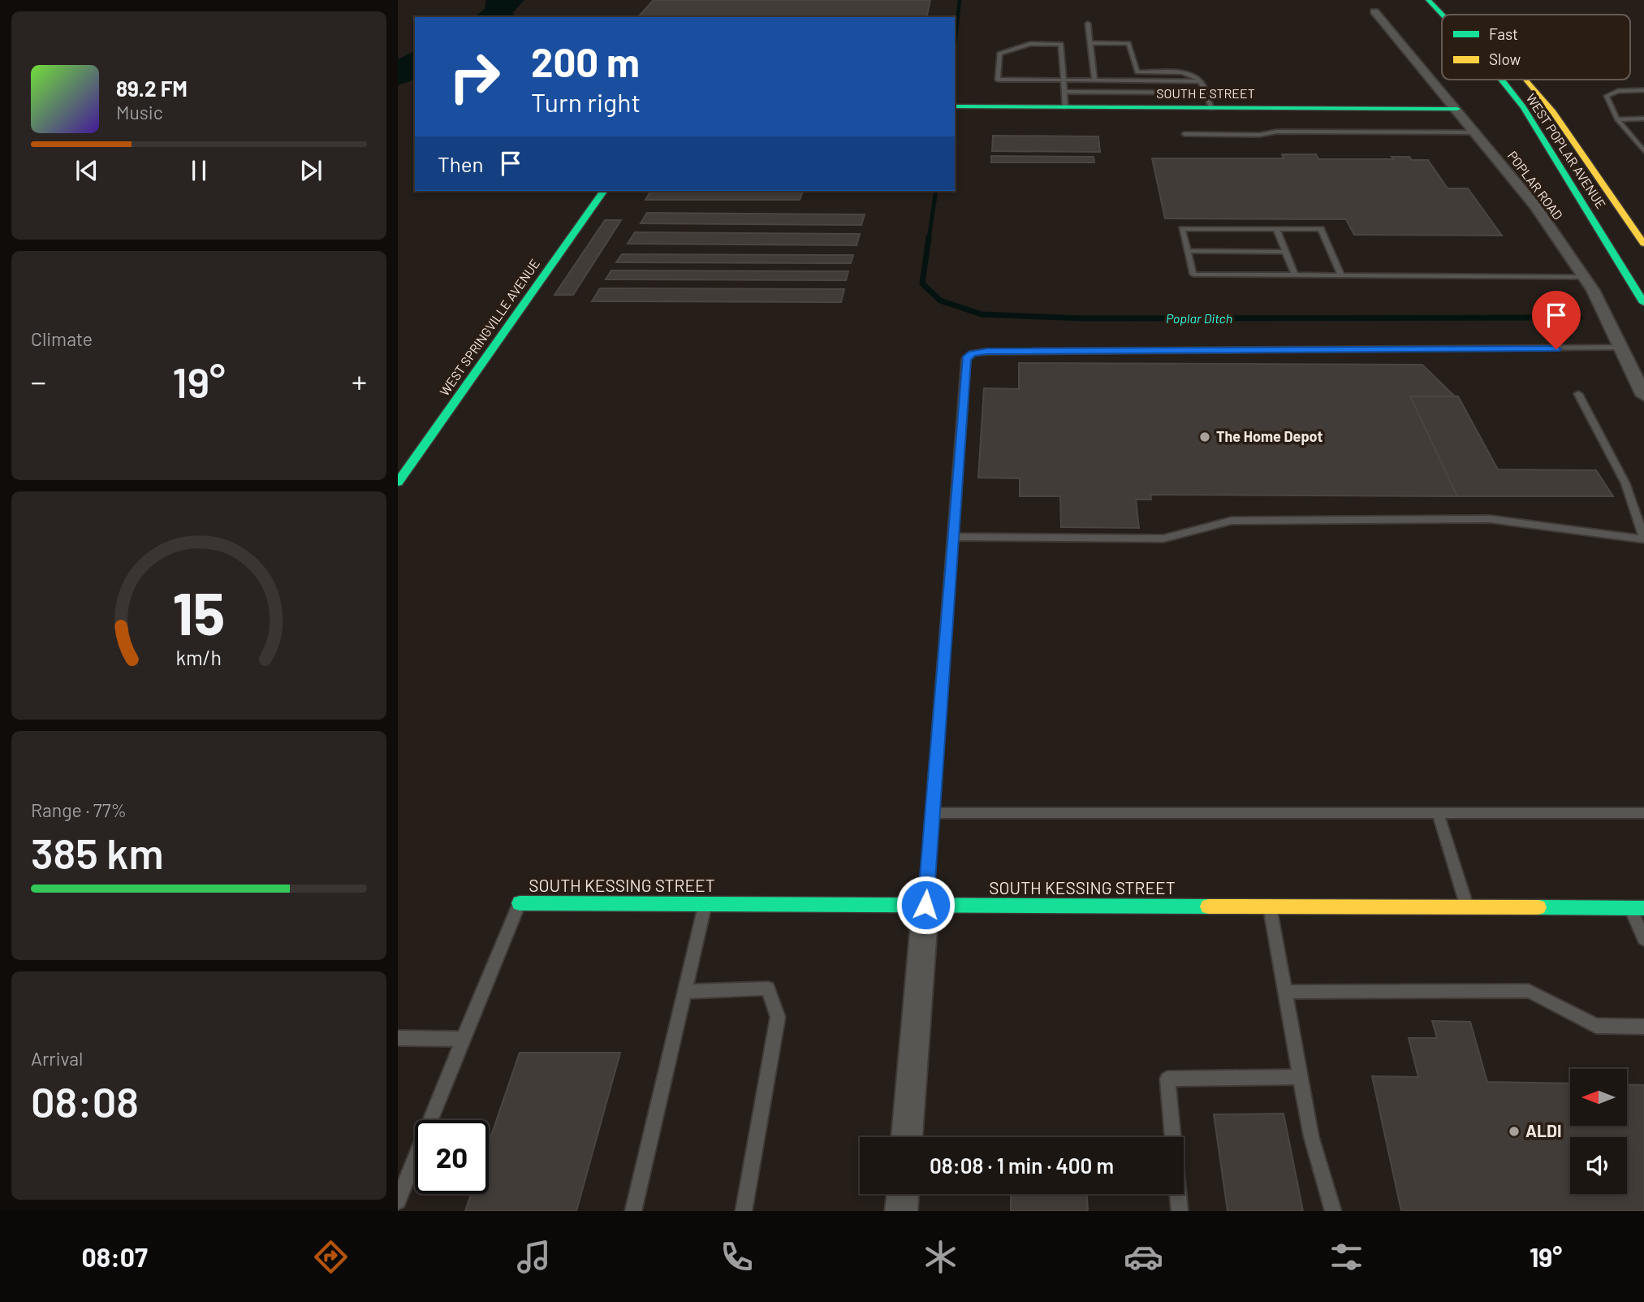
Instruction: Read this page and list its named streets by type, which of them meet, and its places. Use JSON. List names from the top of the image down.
{
  "streets": {
    "street": [
      "SOUTH E STREET",
      "WEST POPLAR AVENUE",
      "POPLAR ROAD",
      "WEST SPRINGVILLE AVENUE",
      "SOUTH KESSING STREET"
    ]
  },
  "crossings": [
    ["SOUTH E STREET", "POPLAR ROAD"]
  ],
  "water": ["Poplar Ditch"],
  "places": ["The Home Depot", "ALDI"],
  "legend": ["Fast", "Slow"],
  "north": "left",
  "page": {
    "turn": ["200 m", "Turn right"],
    "song": ["89.2 FM", "Music"],
    "then": "Then",
    "tile": [
      "Climate",
      ["Range · 77%", "385 km"],
      ["Arrival", "08:08"]
    ],
    "heat": ["−", "19°", "+"],
    "limit": "20",
    "trip": "08:08 · 1 min · 400 m",
    "tabs": ["08:07", "19°"],
    "gauge": ["15", "km/h"]
  }
}
